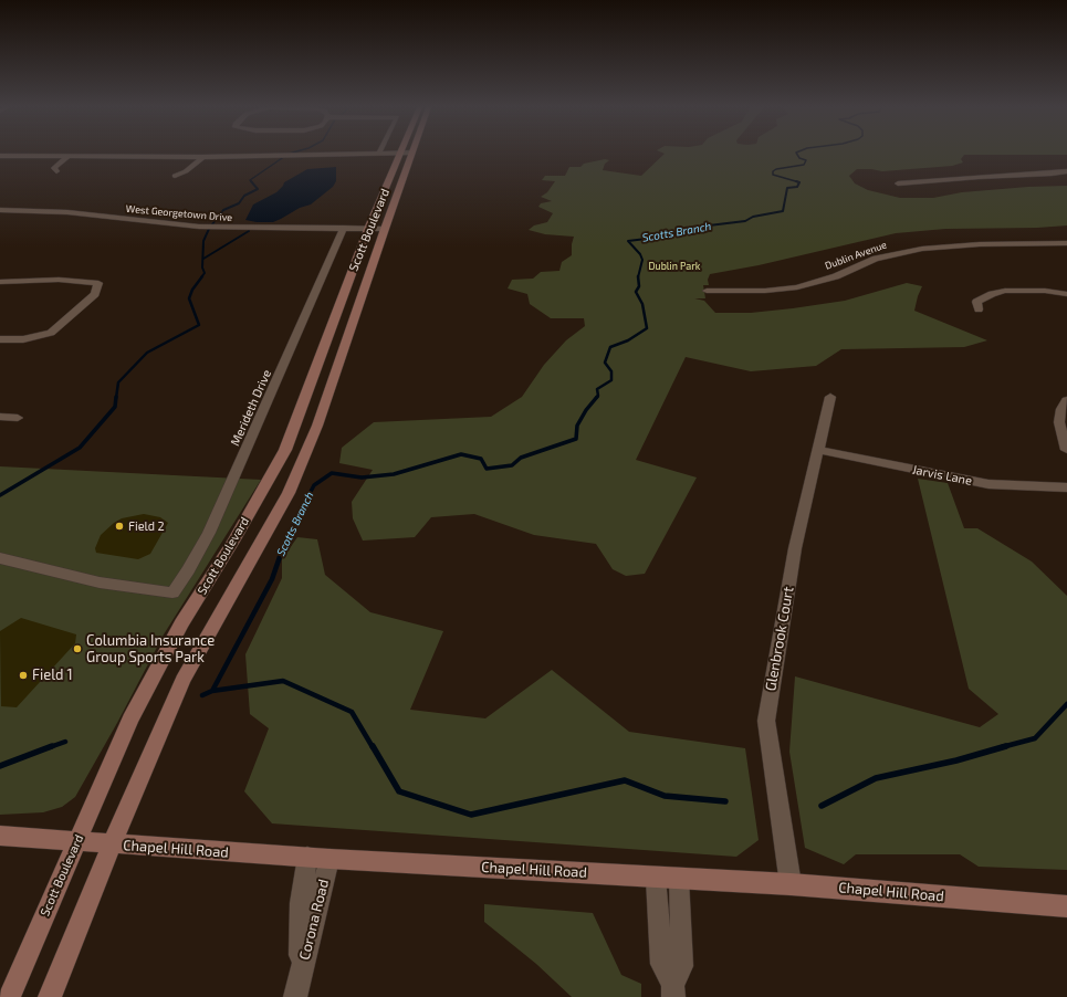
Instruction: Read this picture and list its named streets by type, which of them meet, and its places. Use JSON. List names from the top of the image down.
{
  "streets": {
    "main road": ["Scott Boulevard", "Chapel Hill Road"],
    "street": [
      "West Georgetown Drive",
      "Dublin Avenue",
      "Merideth Drive",
      "Jarvis Lane",
      "Glenbrook Court",
      "Corona Road"
    ]
  },
  "crossings": [
    ["West Georgetown Drive", "Scott Boulevard"],
    ["West Georgetown Drive", "Merideth Drive"],
    ["Scott Boulevard", "Chapel Hill Road"],
    ["Jarvis Lane", "Glenbrook Court"],
    ["Glenbrook Court", "Chapel Hill Road"],
    ["Chapel Hill Road", "Corona Road"]
  ],
  "water": ["Scotts Branch"],
  "parks": ["Dublin Park"],
  "places": ["Field 2", "Columbia Insurance Group Sports Park", "Field 1"]
}
